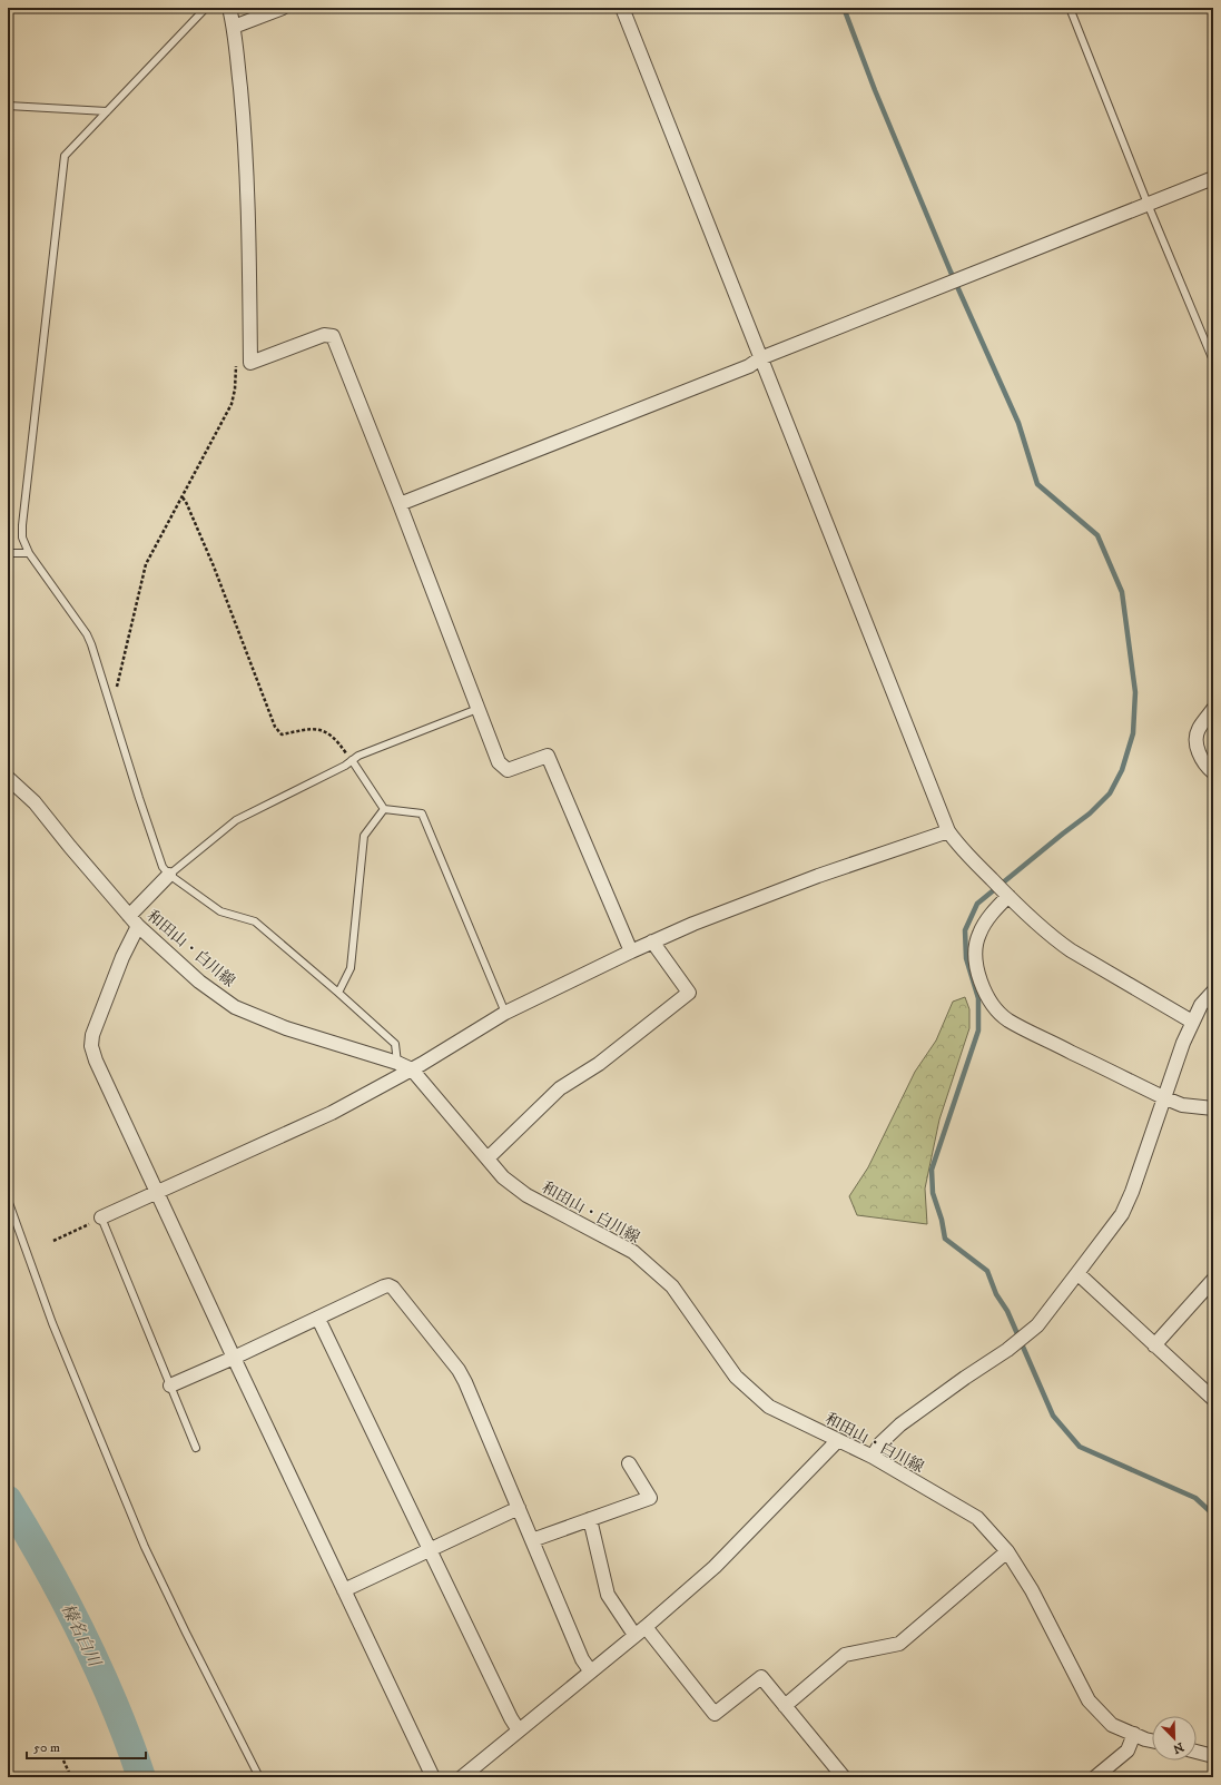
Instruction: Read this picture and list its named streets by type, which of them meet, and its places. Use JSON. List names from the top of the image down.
{
  "streets": {
    "street": ["和田山・白川線"]
  },
  "water": ["榛名白川"],
  "scale_bar": "50 m",
  "north": "bottom right"
}
